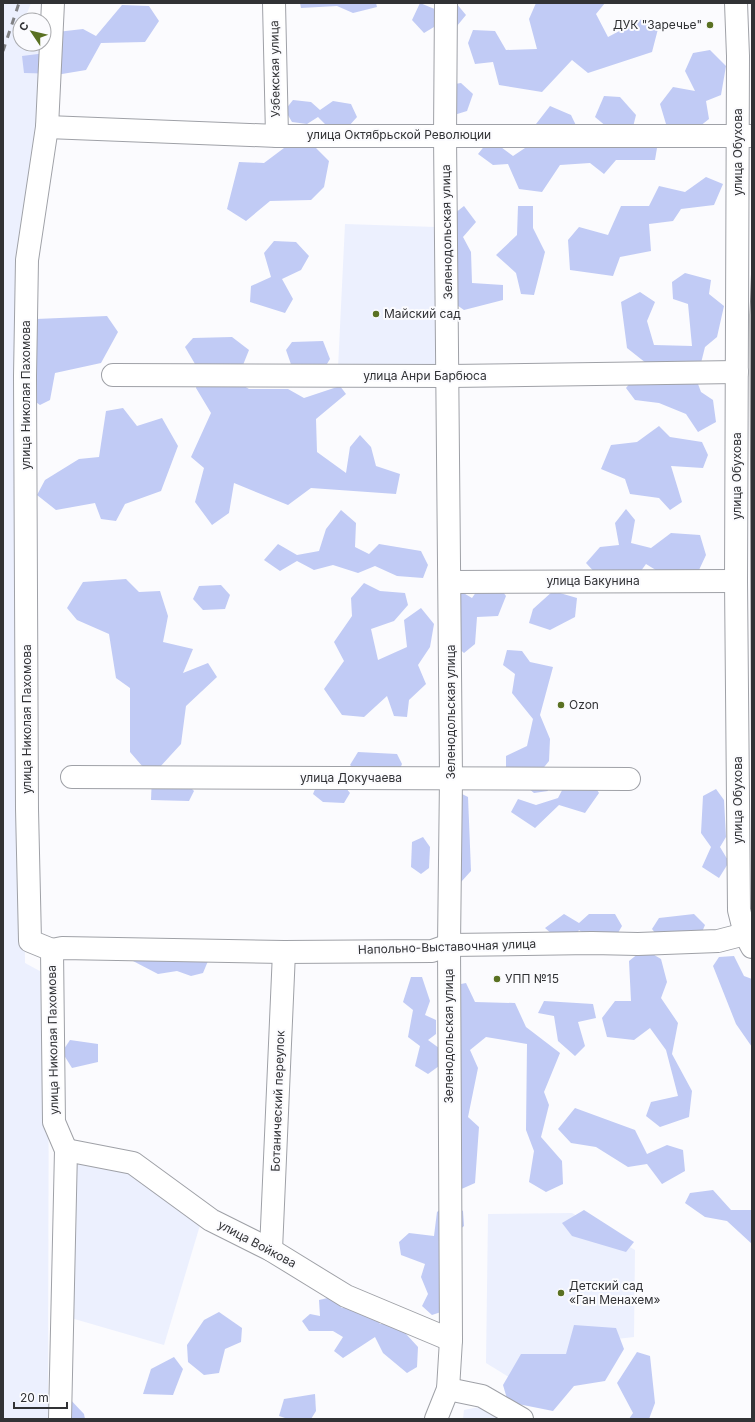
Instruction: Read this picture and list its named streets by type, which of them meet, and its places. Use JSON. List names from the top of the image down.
{
  "streets": {
    "street": [
      "Узбекская улица",
      "улица Октябрьской Революции",
      "улица Обухова",
      "Зеленодольская улица",
      "улица Анри Барбюса",
      "улица Николая Пахомова",
      "улица Бакунина",
      "улица Докучаева",
      "Напольно-Выставочная улица",
      "Ботанический переулок",
      "улица Войкова"
    ]
  },
  "crossings": [
    ["Узбекская улица", "улица Октябрьской Революции"],
    ["улица Октябрьской Революции", "улица Обухова"],
    ["улица Октябрьской Революции", "Зеленодольская улица"],
    ["улица Октябрьской Революции", "улица Николая Пахомова"],
    ["улица Обухова", "улица Анри Барбюса"],
    ["улица Обухова", "улица Бакунина"],
    ["улица Обухова", "Напольно-Выставочная улица"],
    ["Зеленодольская улица", "улица Анри Барбюса"],
    ["Зеленодольская улица", "улица Бакунина"],
    ["Зеленодольская улица", "улица Докучаева"],
    ["Зеленодольская улица", "Напольно-Выставочная улица"],
    ["Зеленодольская улица", "улица Войкова"],
    ["улица Николая Пахомова", "Напольно-Выставочная улица"],
    ["улица Николая Пахомова", "улица Войкова"],
    ["Напольно-Выставочная улица", "Ботанический переулок"],
    ["Ботанический переулок", "улица Войкова"]
  ],
  "places": [
    "ДУК \"Заречье\"",
    "Майский сад",
    "Ozon",
    "УПП №15",
    "Детский сад «Ган Менахем»"
  ],
  "scale_bar": "20 m",
  "north": "top left"
}
